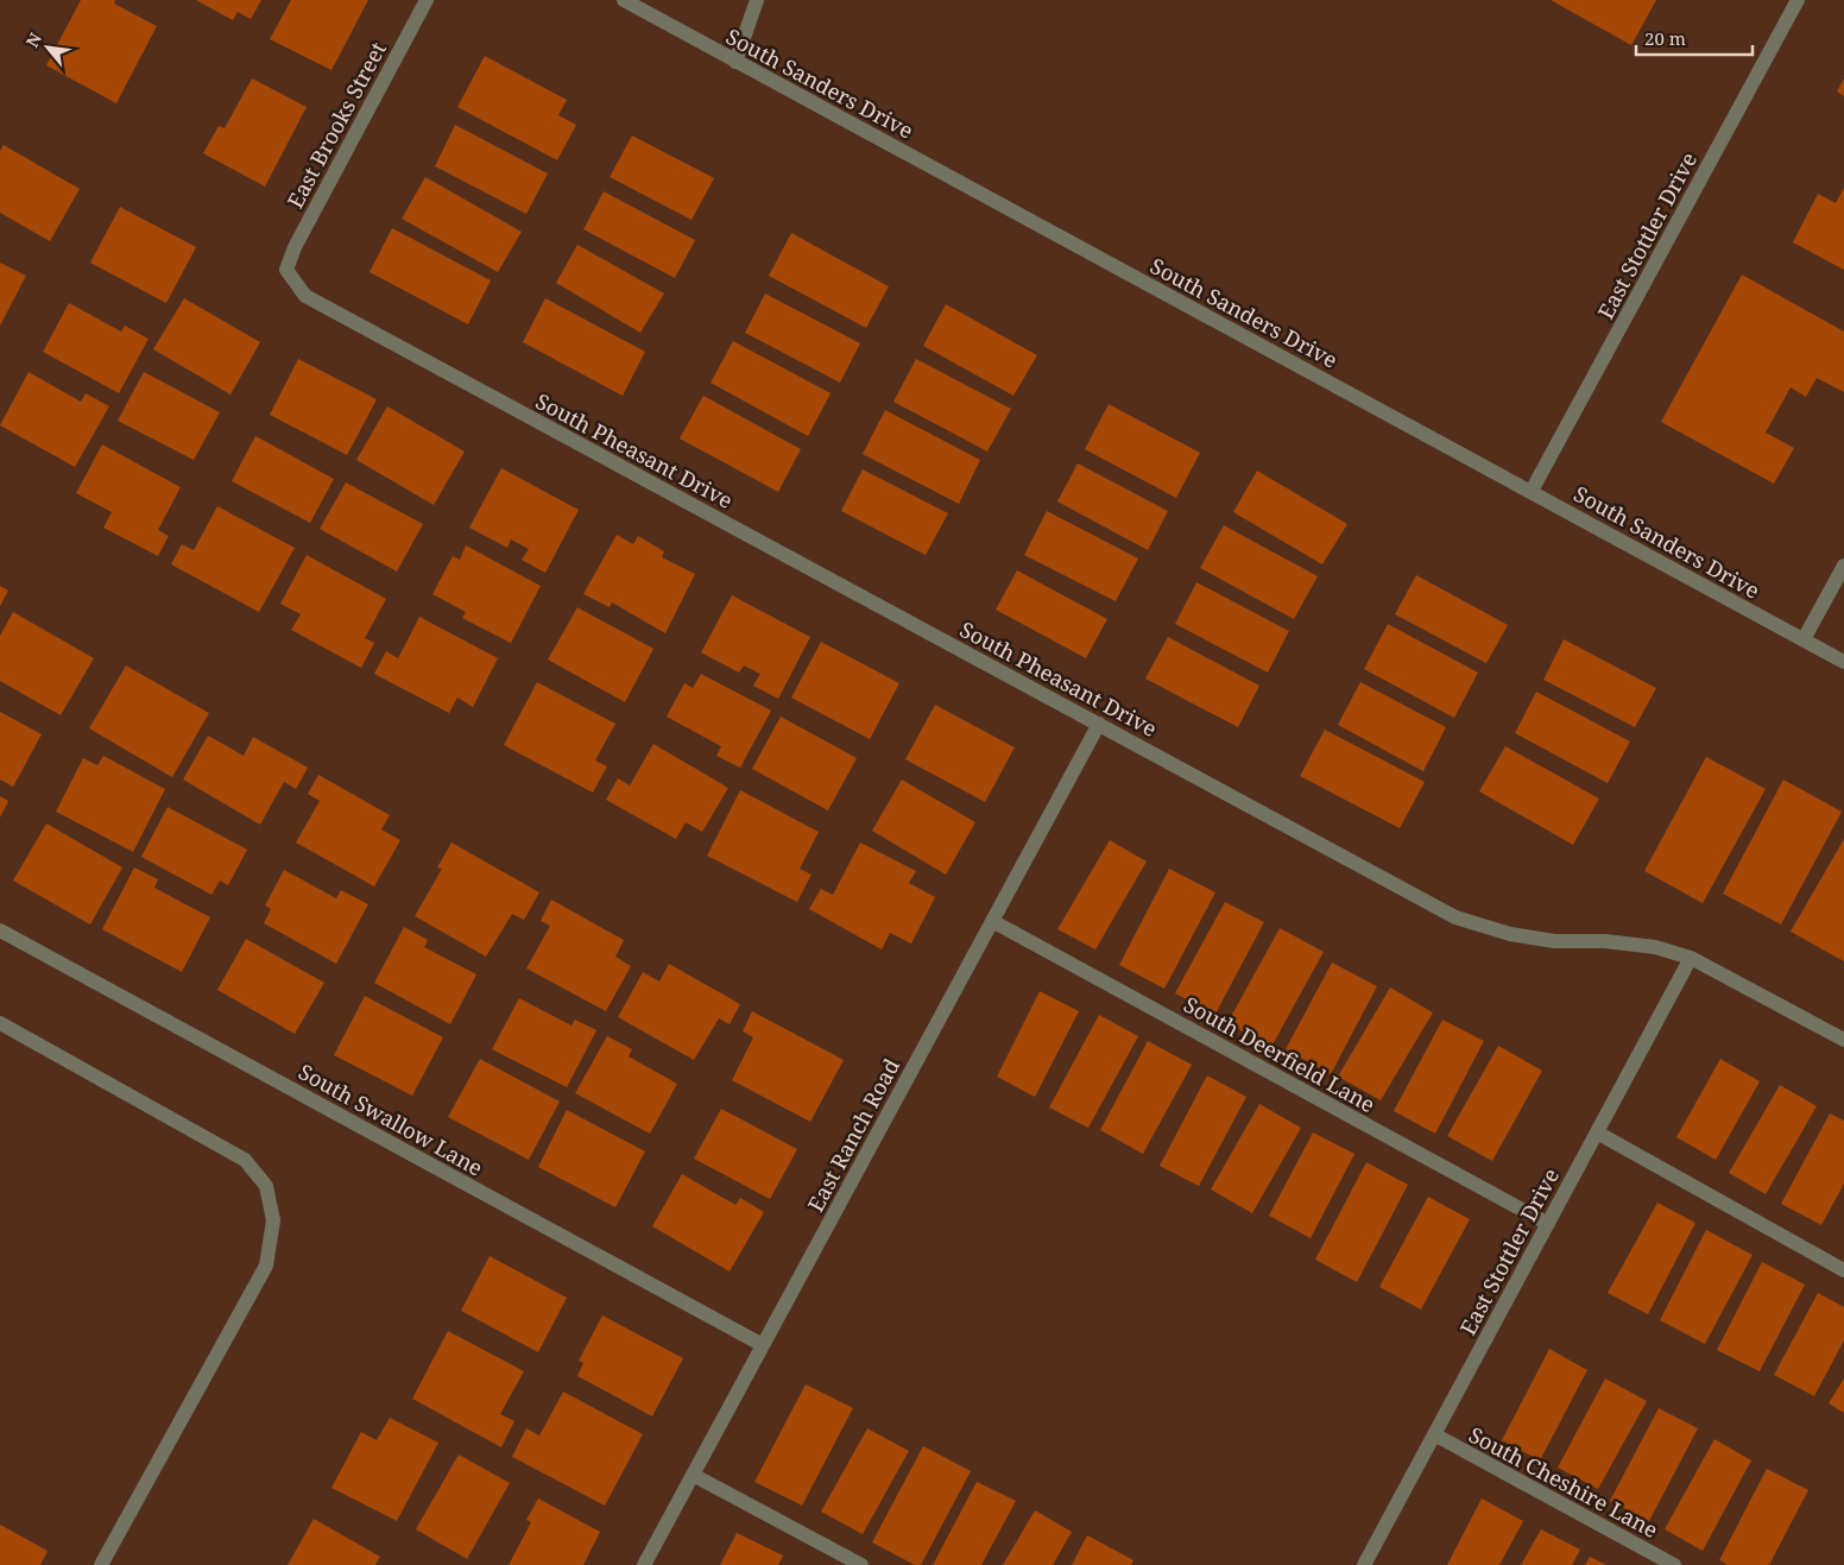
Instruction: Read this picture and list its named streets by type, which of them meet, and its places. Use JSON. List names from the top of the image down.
{
  "streets": {
    "street": [
      "South Sanders Drive",
      "East Brooks Street",
      "East Stottler Drive",
      "South Pheasant Drive",
      "South Deerfield Lane",
      "South Swallow Lane",
      "East Ranch Road",
      "South Cheshire Lane"
    ]
  },
  "crossings": [
    ["South Sanders Drive", "East Stottler Drive"],
    ["East Brooks Street", "South Pheasant Drive"],
    ["East Stottler Drive", "South Pheasant Drive"],
    ["East Stottler Drive", "South Deerfield Lane"],
    ["East Stottler Drive", "South Cheshire Lane"],
    ["South Pheasant Drive", "East Ranch Road"],
    ["South Deerfield Lane", "East Ranch Road"],
    ["South Swallow Lane", "East Ranch Road"]
  ],
  "scale_bar": "20 m",
  "north": "top left"
}
